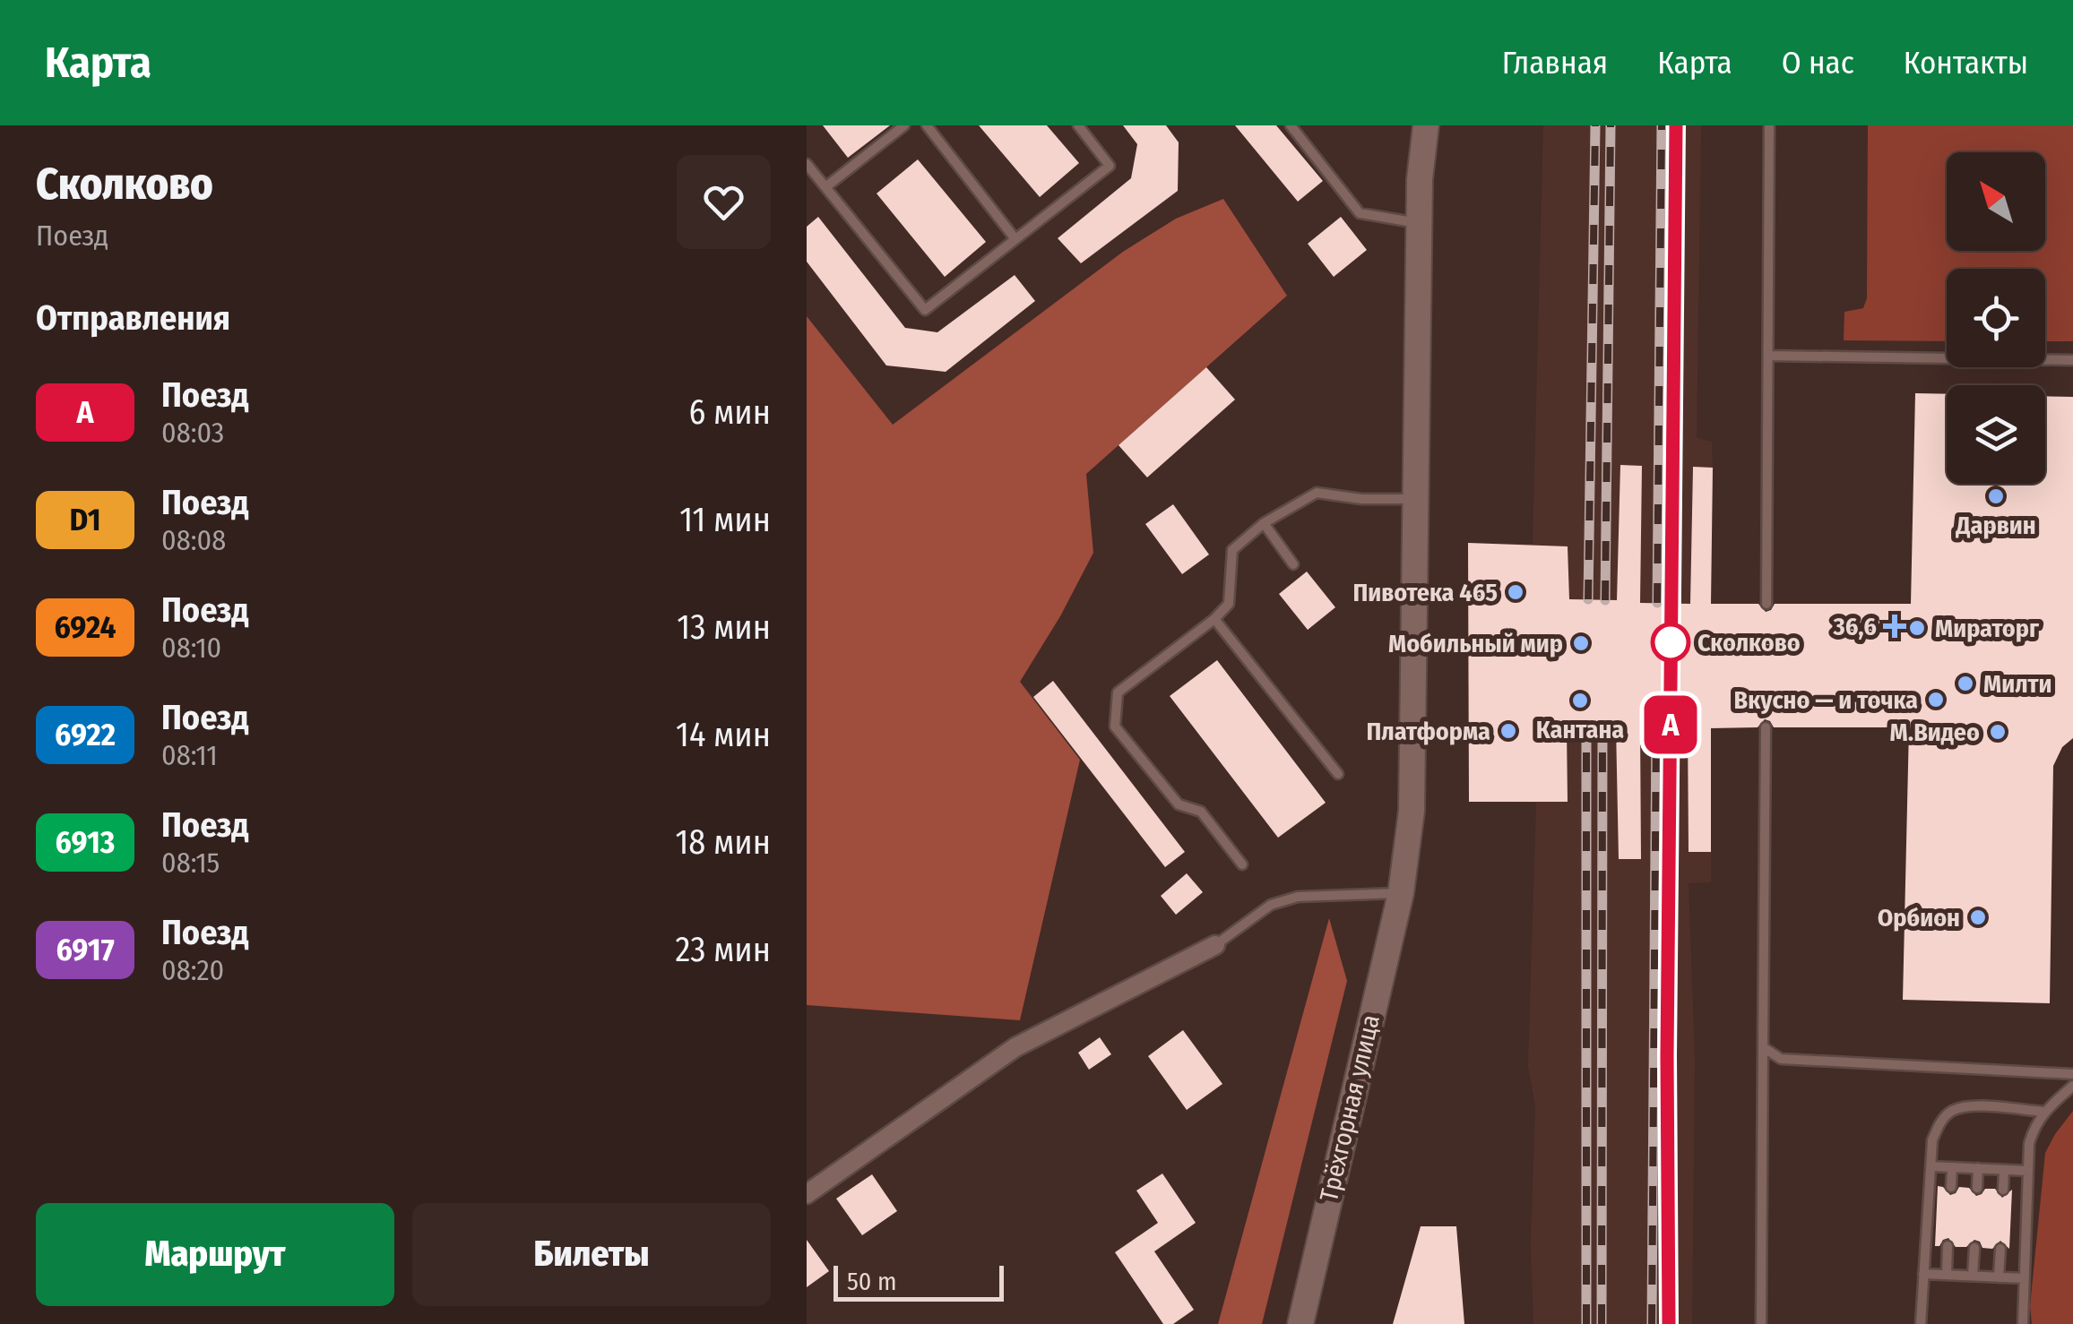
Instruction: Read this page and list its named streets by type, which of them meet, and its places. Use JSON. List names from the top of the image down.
{
  "streets": {
    "street": ["Трёхгорная улица"]
  },
  "places": {
    "other": [
      "Дарвин",
      "Пивотека 465",
      "Мираторг",
      "Сколково",
      "Мобильный мир",
      "Милти",
      "Вкусно — и точка",
      "Кантана",
      "Платформа",
      "М.Видео",
      "Орбион"
    ],
    "health": ["36,6"]
  },
  "scale_bar": "50 m",
  "north": "top left",
  "page": {
    "header": "Карта",
    "nav": [
      "Главная",
      "Карта",
      "О нас",
      "Контакты"
    ],
    "heading": [
      ["Сколково", "Поезд"],
      "Отправления"
    ],
    "on_map": "A",
    "list": [
      {
        "mark": "A",
        "name": "Поезд",
        "note": "08:03",
        "value": "6 мин"
      },
      {
        "mark": "D1",
        "name": "Поезд",
        "note": "08:08",
        "value": "11 мин"
      },
      {
        "mark": "6924",
        "name": "Поезд",
        "note": "08:10",
        "value": "13 мин"
      },
      {
        "mark": "6922",
        "name": "Поезд",
        "note": "08:11",
        "value": "14 мин"
      },
      {
        "mark": "6913",
        "name": "Поезд",
        "note": "08:15",
        "value": "18 мин"
      },
      {
        "mark": "6917",
        "name": "Поезд",
        "note": "08:20",
        "value": "23 мин"
      }
    ],
    "buttons": ["Маршрут", "Билеты"],
    "scale": "50 m"
  }
}
